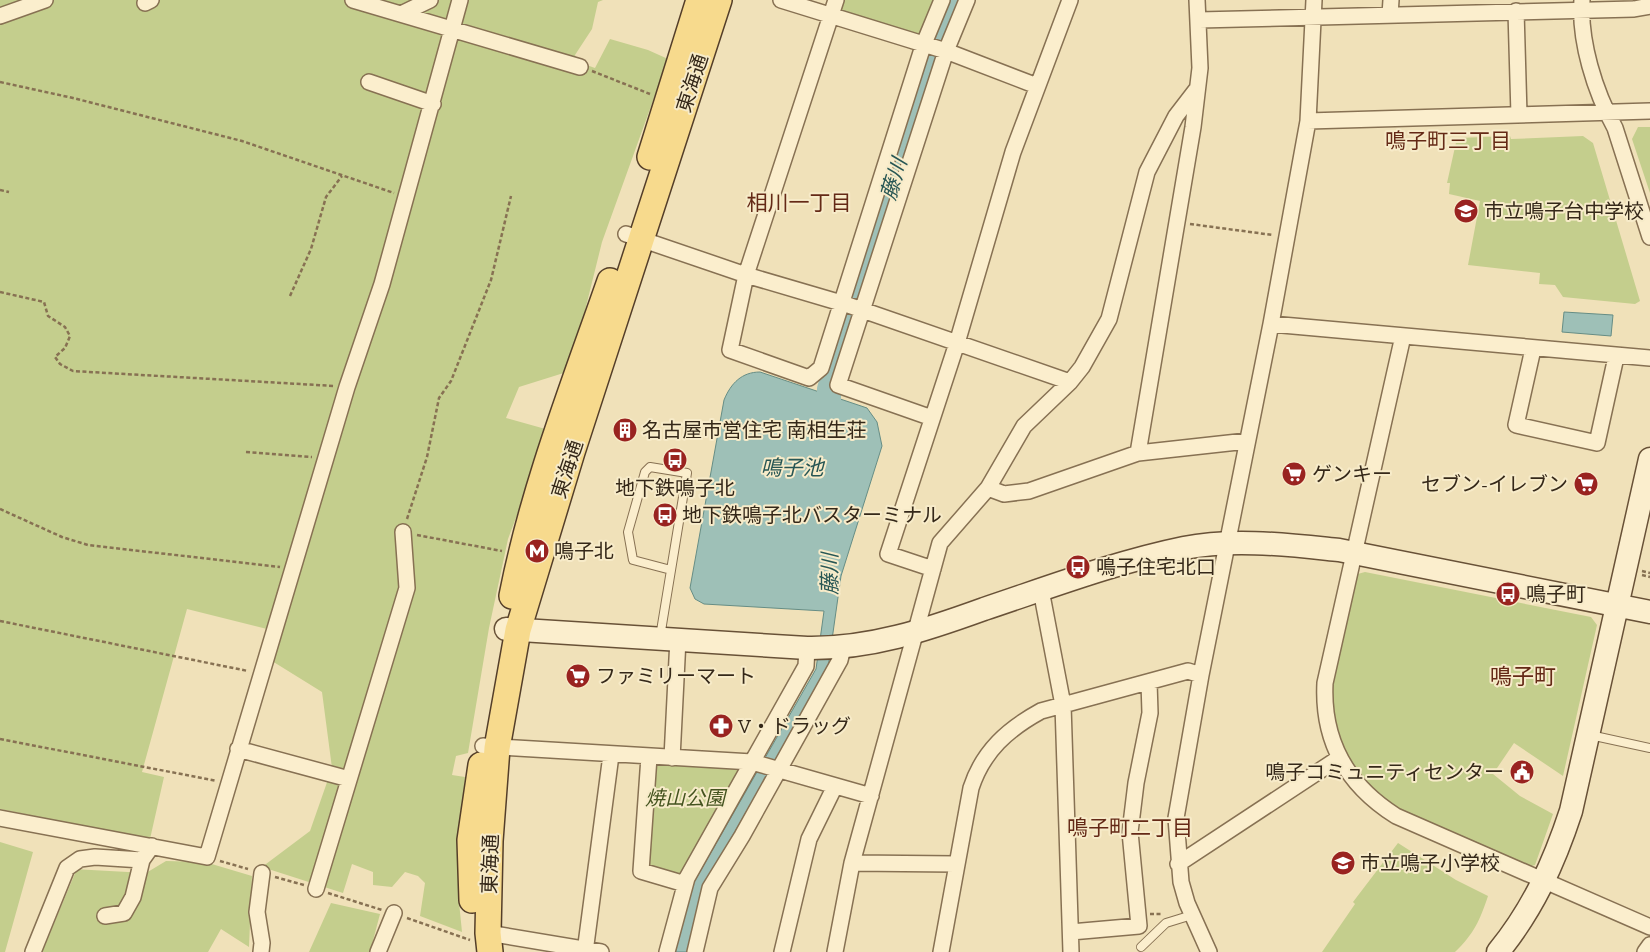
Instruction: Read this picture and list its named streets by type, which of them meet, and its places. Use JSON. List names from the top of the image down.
{
  "streets": {
    "main road": ["東海通"]
  },
  "districts": [
    "鳴子町三丁目",
    "相川一丁目",
    "鳴子町",
    "鳴子町二丁目"
  ],
  "water": ["藤川", "鳴子池"],
  "parks": ["焼山公園"],
  "places": {
    "school or university": ["市立鳴子台中学校", "市立鳴子小学校"],
    "building": ["名古屋市営住宅 南相生荘"],
    "bus stop": [
      "地下鉄鳴子北",
      "地下鉄鳴子北バスターミナル",
      "鳴子住宅北口",
      "鳴子町"
    ],
    "supermarket": ["ゲンキー", "セブン-イレブン", "ファミリーマート"],
    "metro station": ["鳴子北"],
    "pharmacy": ["V・ドラッグ"],
    "public building": ["鳴子コミュニティセンター"]
  }
}
